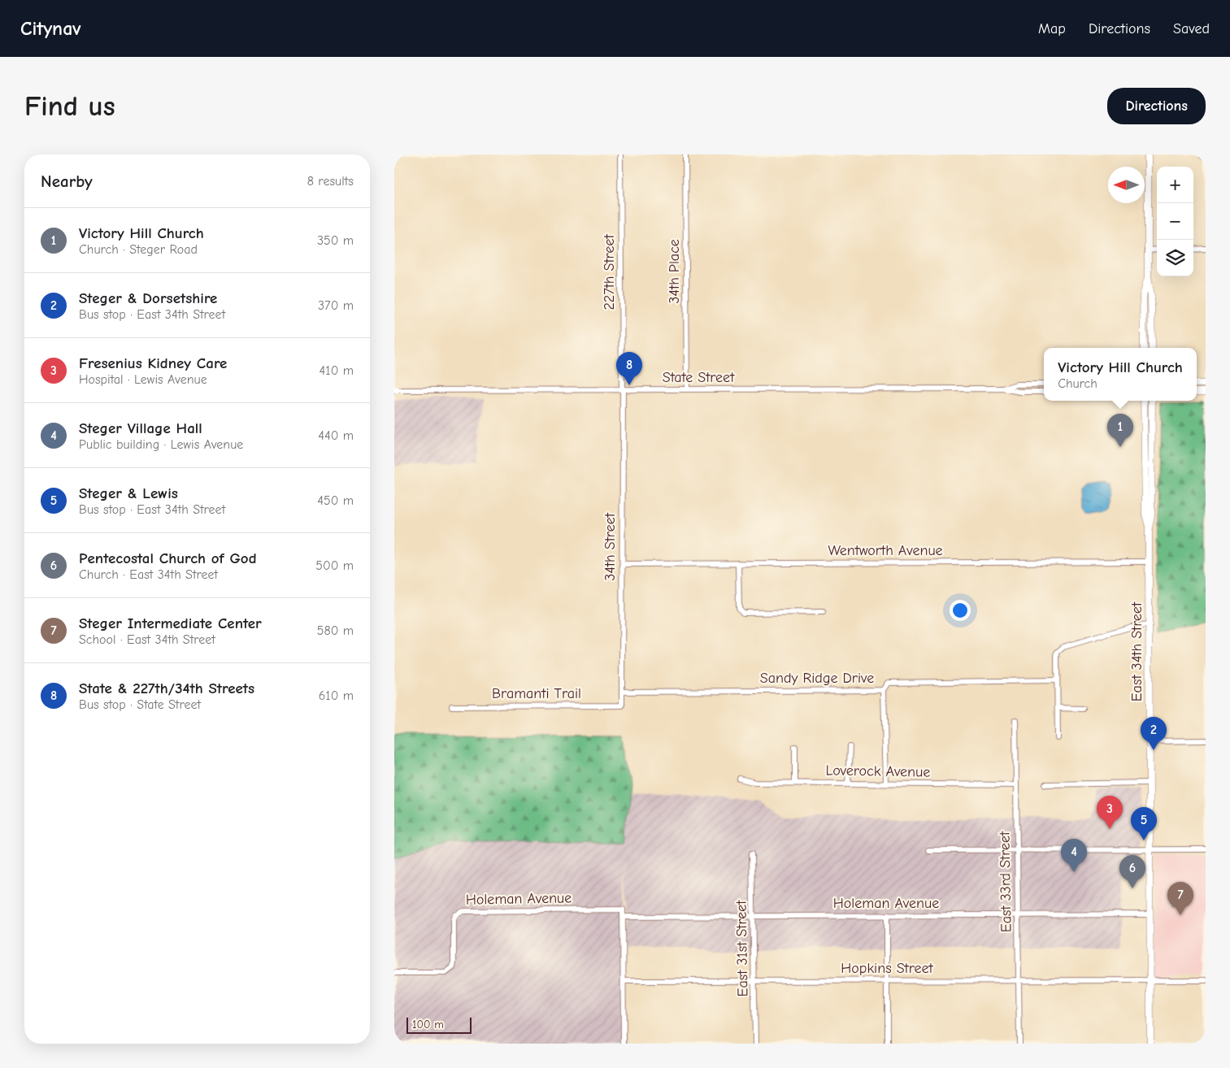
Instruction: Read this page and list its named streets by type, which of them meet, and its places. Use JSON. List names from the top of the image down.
{
  "streets": {
    "street": [
      "34th Place",
      "227th Street",
      "State Street",
      "34th Street",
      "Wentworth Avenue",
      "East 34th Street",
      "Sandy Ridge Drive",
      "Bramanti Trail",
      "Loverock Avenue",
      "East 33rd Street",
      "Holeman Avenue",
      "East 31st Street",
      "Hopkins Street"
    ]
  },
  "crossings": [
    ["34th Place", "State Street"],
    ["227th Street", "State Street"],
    ["227th Street", "34th Street"],
    ["State Street", "34th Street"],
    ["34th Street", "Wentworth Avenue"],
    ["34th Street", "Sandy Ridge Drive"],
    ["34th Street", "Bramanti Trail"],
    ["Wentworth Avenue", "East 34th Street"],
    ["East 34th Street", "Holeman Avenue"],
    ["East 34th Street", "Hopkins Street"],
    ["Loverock Avenue", "East 33rd Street"],
    ["East 33rd Street", "Holeman Avenue"],
    ["East 33rd Street", "Hopkins Street"],
    ["Holeman Avenue", "East 31st Street"],
    ["East 31st Street", "Hopkins Street"]
  ],
  "scale_bar": "100 m",
  "north": "left",
  "page": {
    "header": "Citynav",
    "nav": ["Map", "Directions", "Saved"],
    "buttons": "Directions",
    "title": "Find us",
    "heading": ["Nearby", "8 results"],
    "map_buttons": ["+", "−"],
    "list": [
      {
        "mark": "1",
        "name": "Victory Hill Church",
        "note": "Church · Steger Road",
        "value": "350 m"
      },
      {
        "mark": "2",
        "name": "Steger & Dorsetshire",
        "note": "Bus stop · East 34th Street",
        "value": "370 m"
      },
      {
        "mark": "3",
        "name": "Fresenius Kidney Care",
        "note": "Hospital · Lewis Avenue",
        "value": "410 m"
      },
      {
        "mark": "4",
        "name": "Steger Village Hall",
        "note": "Public building · Lewis Avenue",
        "value": "440 m"
      },
      {
        "mark": "5",
        "name": "Steger & Lewis",
        "note": "Bus stop · East 34th Street",
        "value": "450 m"
      },
      {
        "mark": "6",
        "name": "Pentecostal Church of God",
        "note": "Church · East 34th Street",
        "value": "500 m"
      },
      {
        "mark": "7",
        "name": "Steger Intermediate Center",
        "note": "School · East 34th Street",
        "value": "580 m"
      },
      {
        "mark": "8",
        "name": "State & 227th/34th Streets",
        "note": "Bus stop · State Street",
        "value": "610 m"
      }
    ],
    "popup": ["Victory Hill Church", "Church"],
    "pins": [
      "8",
      "1",
      "2",
      "3",
      "5",
      "4",
      "6",
      "7"
    ],
    "scale": "100 m"
  }
}
